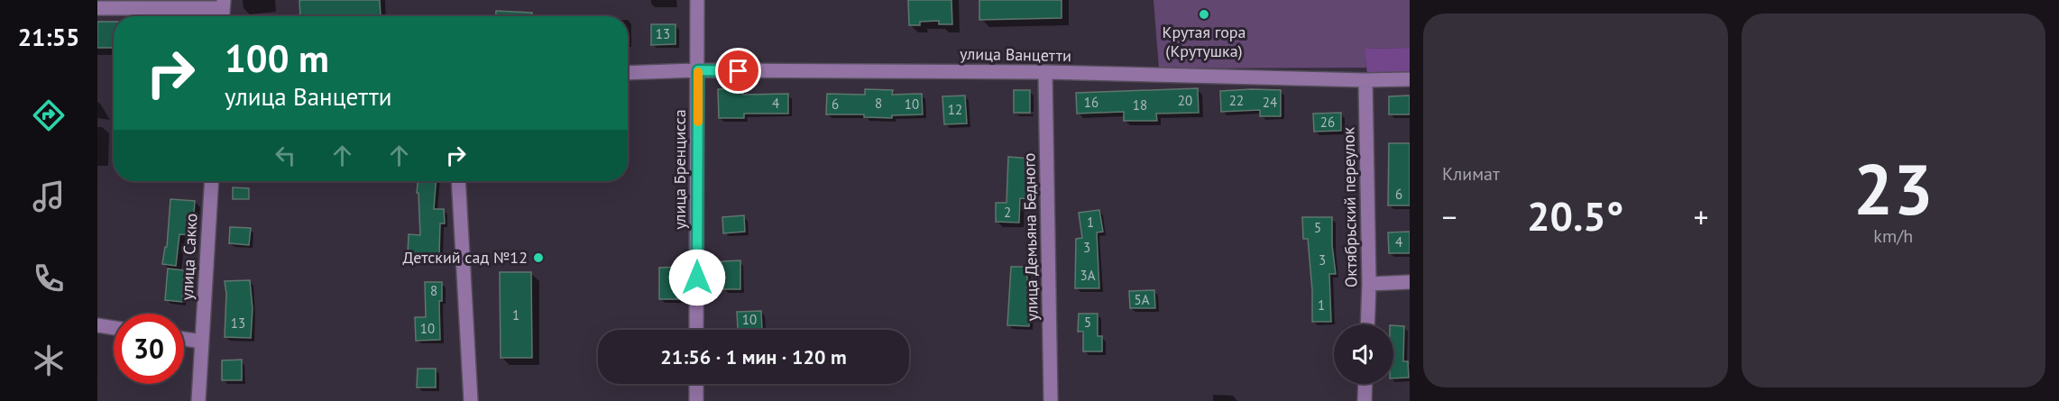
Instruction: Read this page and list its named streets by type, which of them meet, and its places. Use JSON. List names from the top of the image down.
{
  "streets": {
    "street": [
      "улица Ванцетти",
      "улица Бренцисса",
      "Октябрьский переулок",
      "улица Демьяна Бедного",
      "улица Сакко"
    ]
  },
  "crossings": [
    ["улица Ванцетти", "улица Бренцисса"],
    ["улица Ванцетти", "Октябрьский переулок"],
    ["улица Ванцетти", "улица Демьяна Бедного"]
  ],
  "places": ["Крутая гора (Крутушка)", "Детский сад №12"],
  "house_numbers": [
    "13",
    "20",
    "22",
    "16",
    "24",
    "4",
    "8",
    "6",
    "10",
    "18",
    "12",
    "26",
    "6",
    "2",
    "1",
    "5",
    "4",
    "3",
    "3",
    "3А",
    "8",
    "5А",
    "1",
    "1",
    "10",
    "5",
    "13",
    "10"
  ],
  "page": {
    "tabs": "21:55",
    "tile": [
      "Климат",
      ["23", "km/h"]
    ],
    "turn": ["100 m", "улица Ванцетти"],
    "heat": ["−", "20.5°", "+"],
    "limit": "30",
    "trip": "21:56 · 1 мин · 120 m"
  }
}
